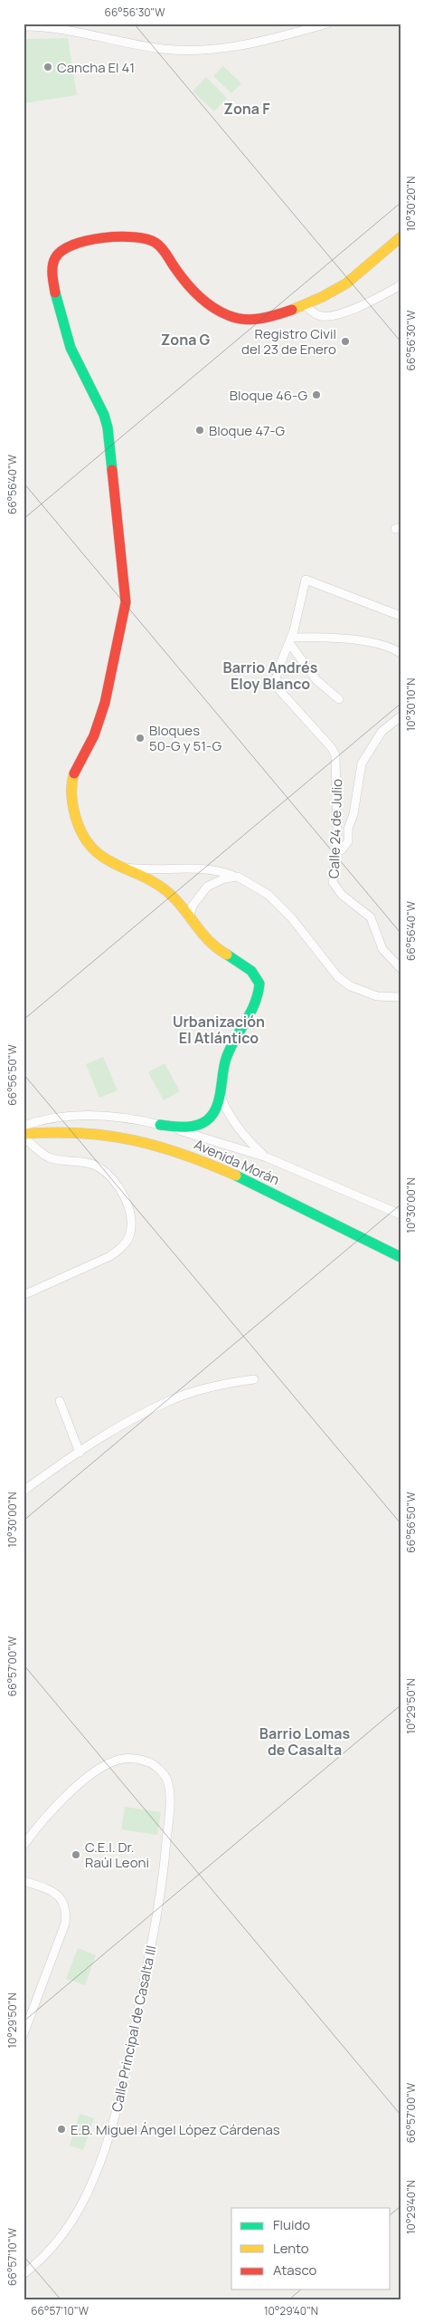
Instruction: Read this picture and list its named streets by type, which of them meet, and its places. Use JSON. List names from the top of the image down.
{
  "streets": {
    "street": ["Calle 24 de Julio", "Avenida Morán", "Calle Principal de Casalta III"]
  },
  "districts": [
    "Zona F",
    "Zona G",
    "Barrio Andrés Eloy Blanco",
    "Urbanización El Atlántico",
    "Barrio Lomas de Casalta"
  ],
  "places": [
    "Cancha El 41",
    "Registro Civil del 23 de Enero",
    "Bloque 46-G",
    "Bloque 47-G",
    "Bloques 50-G y 51-G",
    "C.E.I. Dr. Raúl Leoni",
    "E.B. Miguel Ángel López Cárdenas"
  ],
  "legend": ["Fluido", "Lento", "Atasco"],
  "coordinates": [
    "66°56'30\"W",
    "10°30'20\"N",
    "66°56'40\"W",
    "10°30'10\"N",
    "66°56'50\"W",
    "10°30'00\"N",
    "66°57'00\"W",
    "10°29'50\"N",
    "10°29'40\"N",
    "66°57'10\"W"
  ]
}
